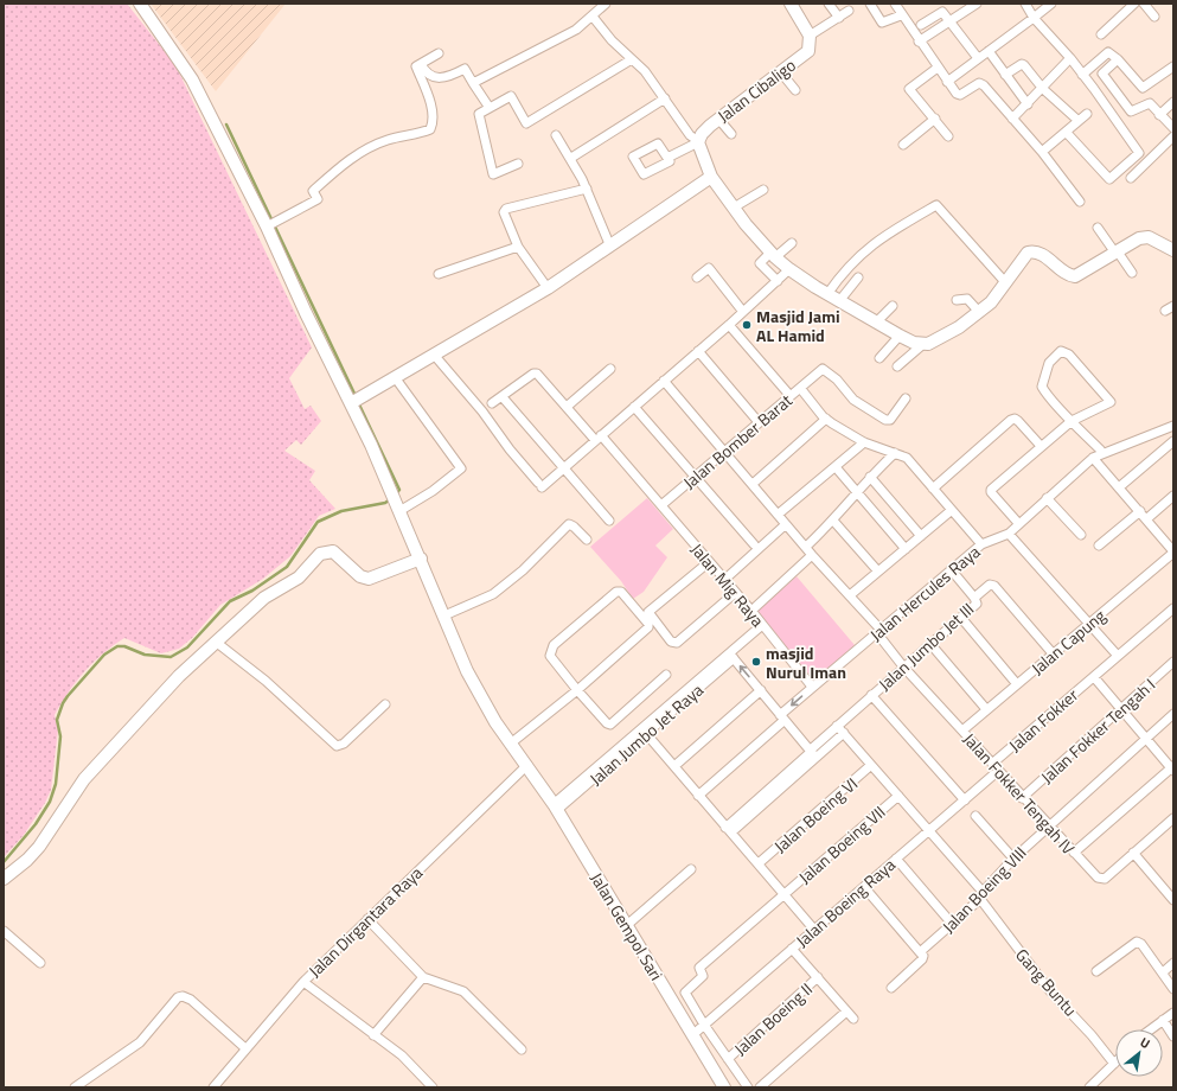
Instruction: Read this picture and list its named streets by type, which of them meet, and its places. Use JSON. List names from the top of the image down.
{
  "streets": {
    "street": [
      "Jalan Cibaligo",
      "Jalan Bomber Barat",
      "Jalan Mig Raya",
      "Jalan Hercules Raya",
      "Jalan Capung",
      "Jalan Jumbo Jet III",
      "Jalan Fokker",
      "Jalan Fokker Tengah I",
      "Jalan Jumbo Jet Raya",
      "Jalan Fokker Tengah IV",
      "Jalan Boeing VI",
      "Jalan Boeing VII",
      "Jalan Boeing VIII",
      "Jalan Boeing Raya",
      "Jalan Dirgantara Raya",
      "Jalan Gempol Sari",
      "Gang Buntu",
      "Jalan Boeing II"
    ]
  },
  "crossings": [
    ["Jalan Bomber Barat", "Jalan Mig Raya"],
    ["Jalan Bomber Barat", "Jalan Hercules Raya"],
    ["Jalan Bomber Barat", "Jalan Fokker Tengah IV"],
    ["Jalan Mig Raya", "Jalan Hercules Raya"],
    ["Jalan Mig Raya", "Jalan Jumbo Jet Raya"],
    ["Jalan Hercules Raya", "Jalan Fokker Tengah IV"],
    ["Jalan Capung", "Jalan Jumbo Jet III"],
    ["Jalan Capung", "Jalan Fokker Tengah IV"],
    ["Jalan Jumbo Jet III", "Jalan Fokker Tengah IV"],
    ["Jalan Jumbo Jet III", "Gang Buntu"],
    ["Jalan Fokker", "Jalan Fokker Tengah IV"],
    ["Jalan Fokker", "Jalan Boeing Raya"],
    ["Jalan Fokker Tengah I", "Jalan Fokker Tengah IV"],
    ["Jalan Jumbo Jet Raya", "Jalan Gempol Sari"],
    ["Jalan Fokker Tengah IV", "Jalan Boeing VIII"],
    ["Jalan Fokker Tengah IV", "Jalan Boeing Raya"],
    ["Jalan Boeing VI", "Gang Buntu"],
    ["Jalan Boeing VII", "Jalan Boeing Raya"],
    ["Jalan Boeing VII", "Jalan Gempol Sari"],
    ["Jalan Boeing VII", "Gang Buntu"],
    ["Jalan Boeing VIII", "Gang Buntu"],
    ["Jalan Boeing Raya", "Jalan Gempol Sari"],
    ["Jalan Boeing Raya", "Gang Buntu"],
    ["Jalan Dirgantara Raya", "Jalan Gempol Sari"]
  ],
  "places": ["Masjid Jami AL Hamid", "masjid Nurul Iman"],
  "north": "top right"
}
